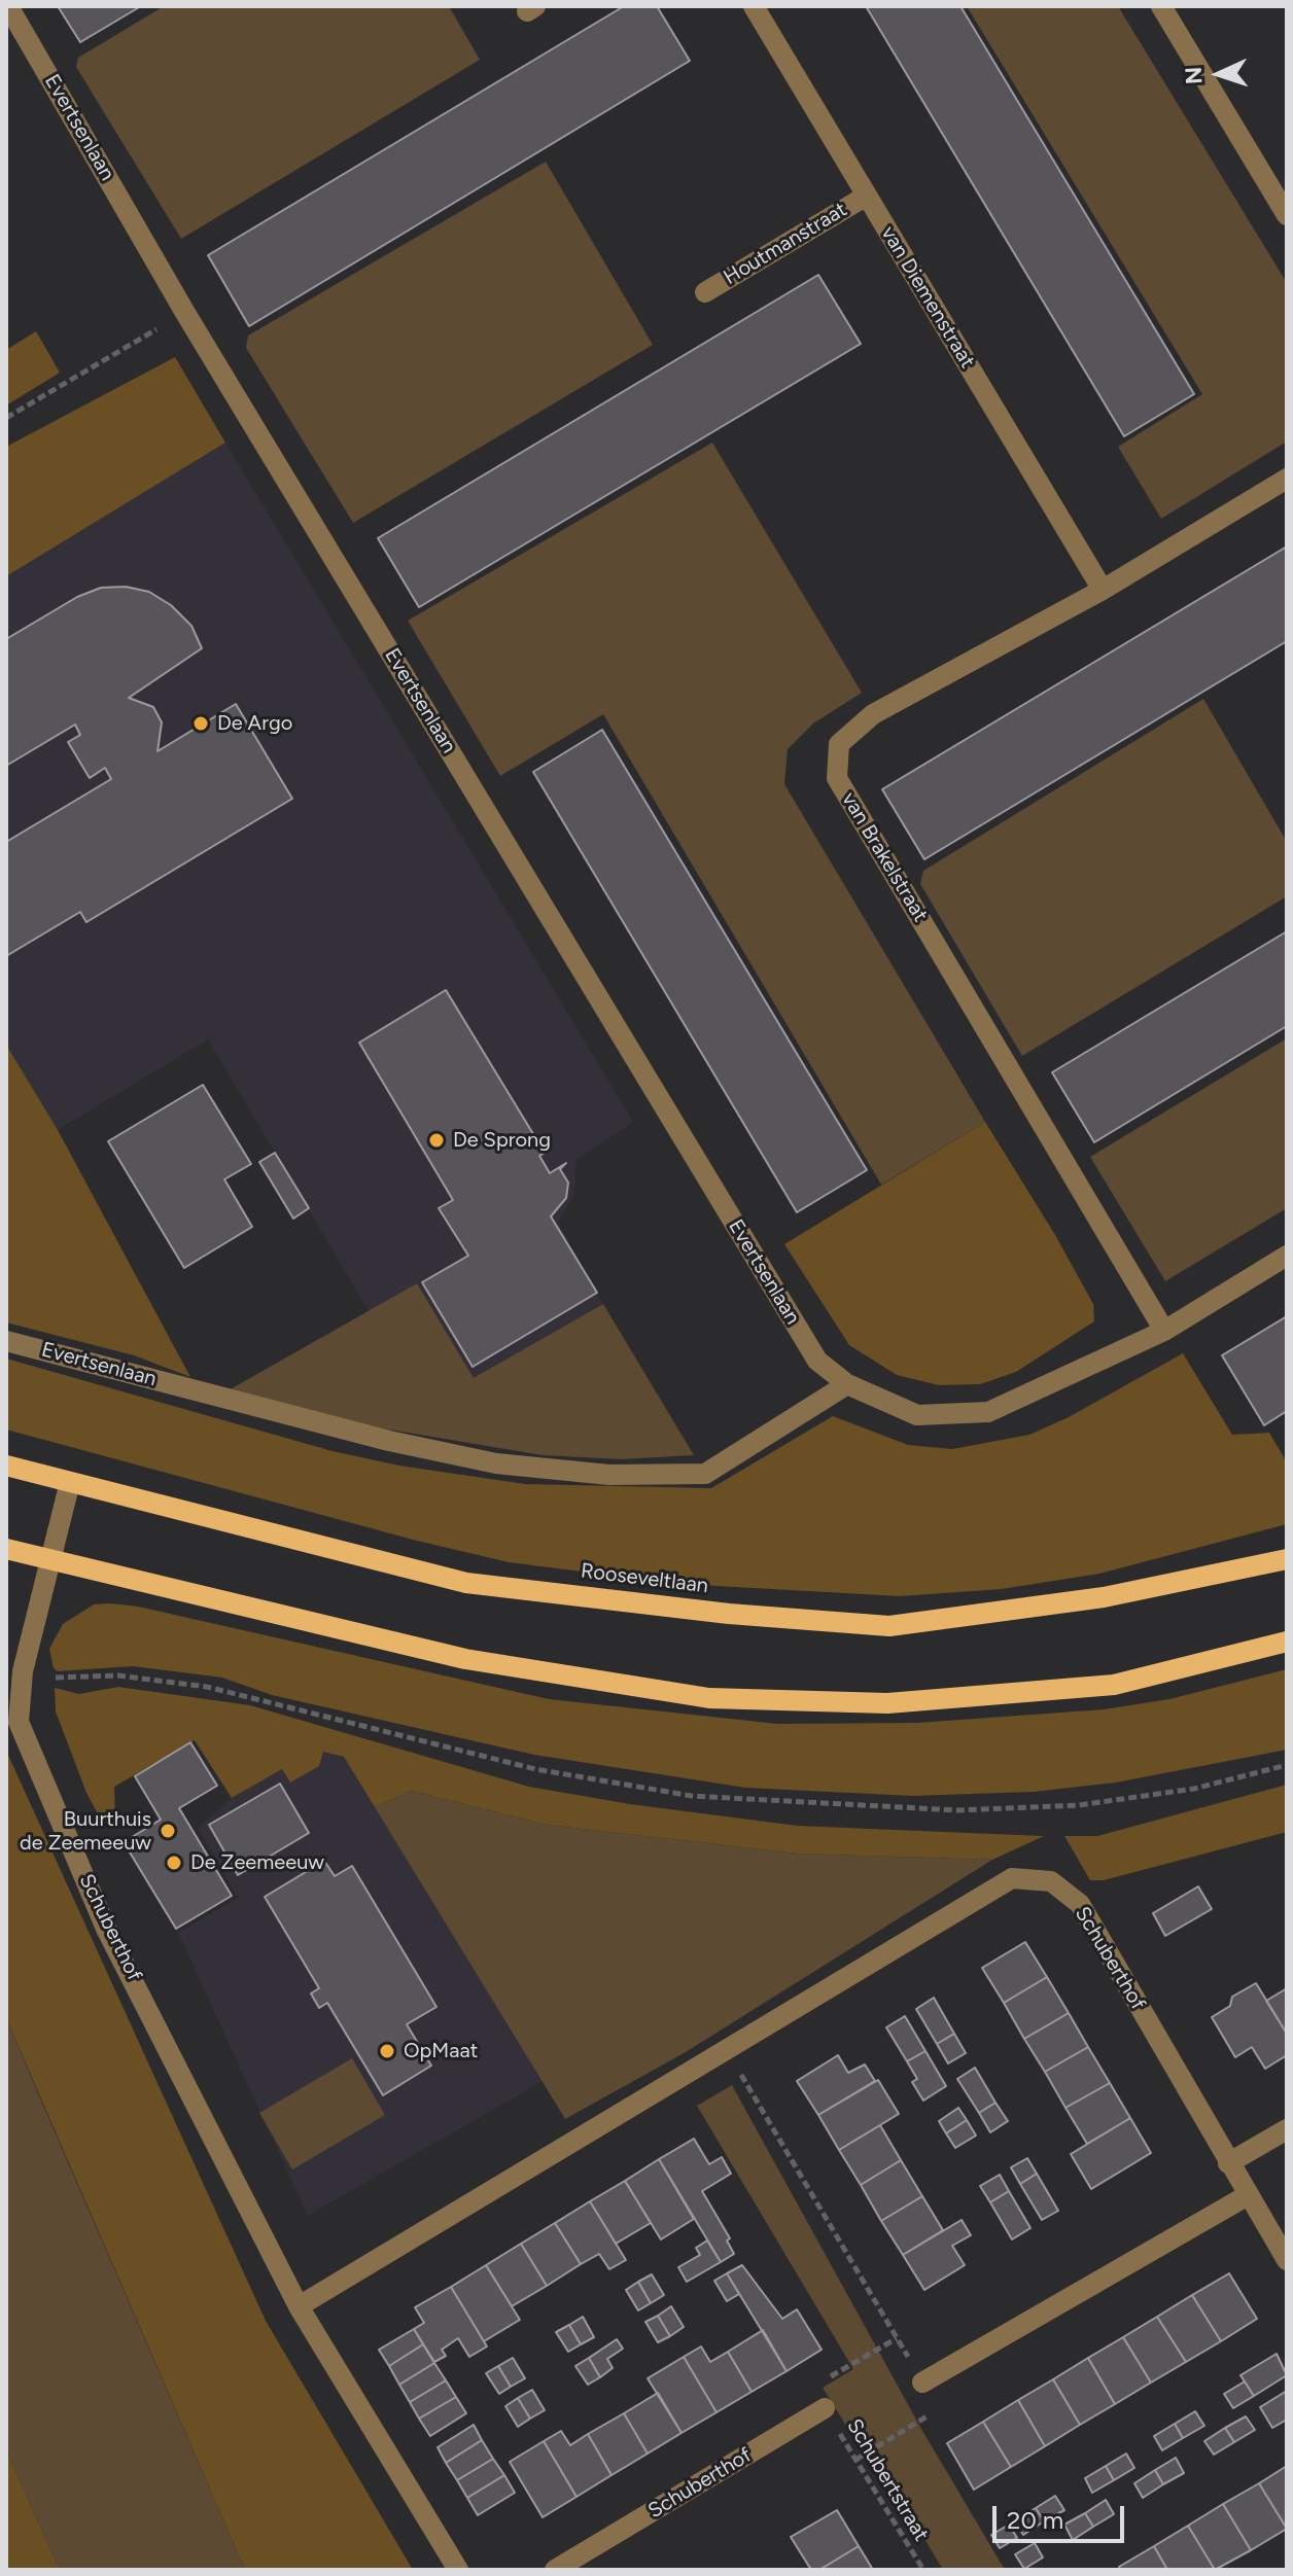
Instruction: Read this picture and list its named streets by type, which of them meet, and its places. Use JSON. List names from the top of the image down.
{
  "streets": {
    "main road": ["Rooseveltlaan"],
    "street": [
      "Evertsenlaan",
      "Houtmanstraat",
      "van Diemenstraat",
      "van Brakelstraat",
      "Schuberthof"
    ],
    "path": ["Schubertstraat"]
  },
  "crossings": [
    ["Evertsenlaan", "van Brakelstraat"],
    ["Houtmanstraat", "van Diemenstraat"],
    ["van Diemenstraat", "van Brakelstraat"],
    ["Rooseveltlaan", "Schuberthof"],
    ["Schuberthof", "Schubertstraat"]
  ],
  "places": [
    "De Argo",
    "De Sprong",
    "Buurthuis de Zeemeeuw",
    "De Zeemeeuw",
    "OpMaat"
  ],
  "scale_bar": "20 m",
  "north": "left"
}
